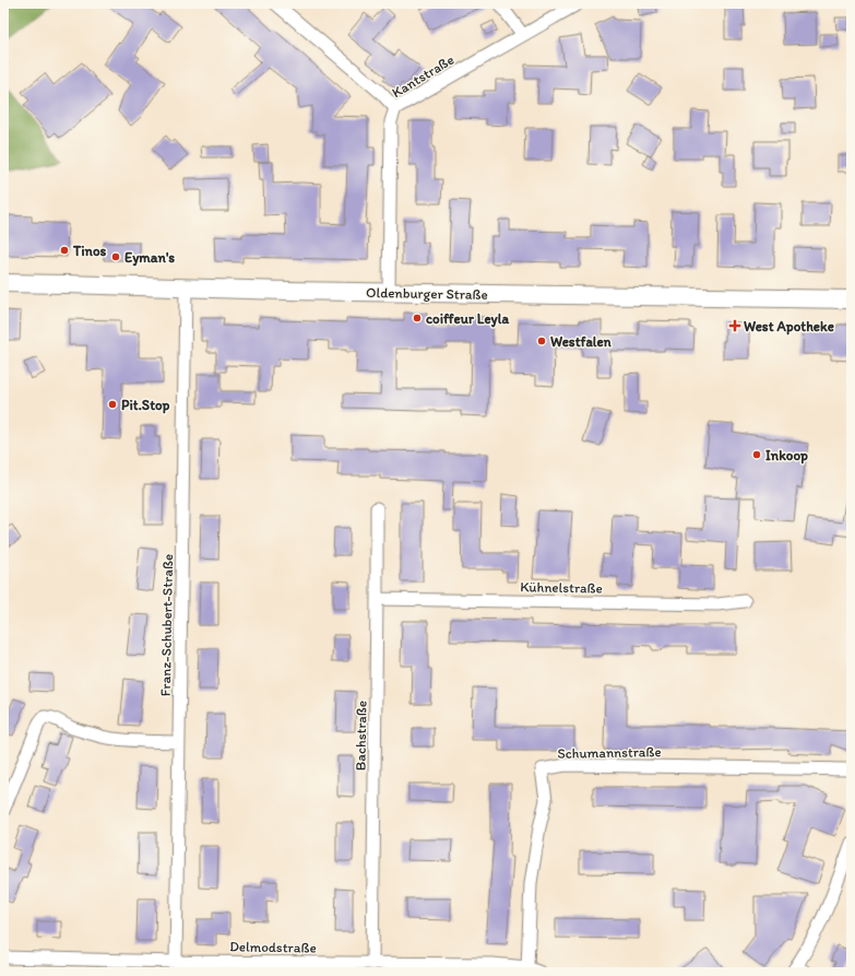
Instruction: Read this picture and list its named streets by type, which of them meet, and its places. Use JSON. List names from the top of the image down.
{
  "streets": {
    "main road": ["Oldenburger Straße"],
    "street": [
      "Kantstraße",
      "Kühnelstraße",
      "Franz-Schubert-Straße",
      "Bachstraße",
      "Schumannstraße",
      "Delmodstraße"
    ]
  },
  "crossings": [
    ["Kantstraße", "Oldenburger Straße"],
    ["Oldenburger Straße", "Franz-Schubert-Straße"],
    ["Kühnelstraße", "Bachstraße"],
    ["Franz-Schubert-Straße", "Delmodstraße"],
    ["Bachstraße", "Delmodstraße"],
    ["Schumannstraße", "Delmodstraße"]
  ],
  "places": {
    "other": [
      "Tinos",
      "Eyman's",
      "coiffeur Leyla",
      "Westfalen",
      "Pit.Stop",
      "Inkoop"
    ],
    "health": ["West Apotheke"]
  }
}
